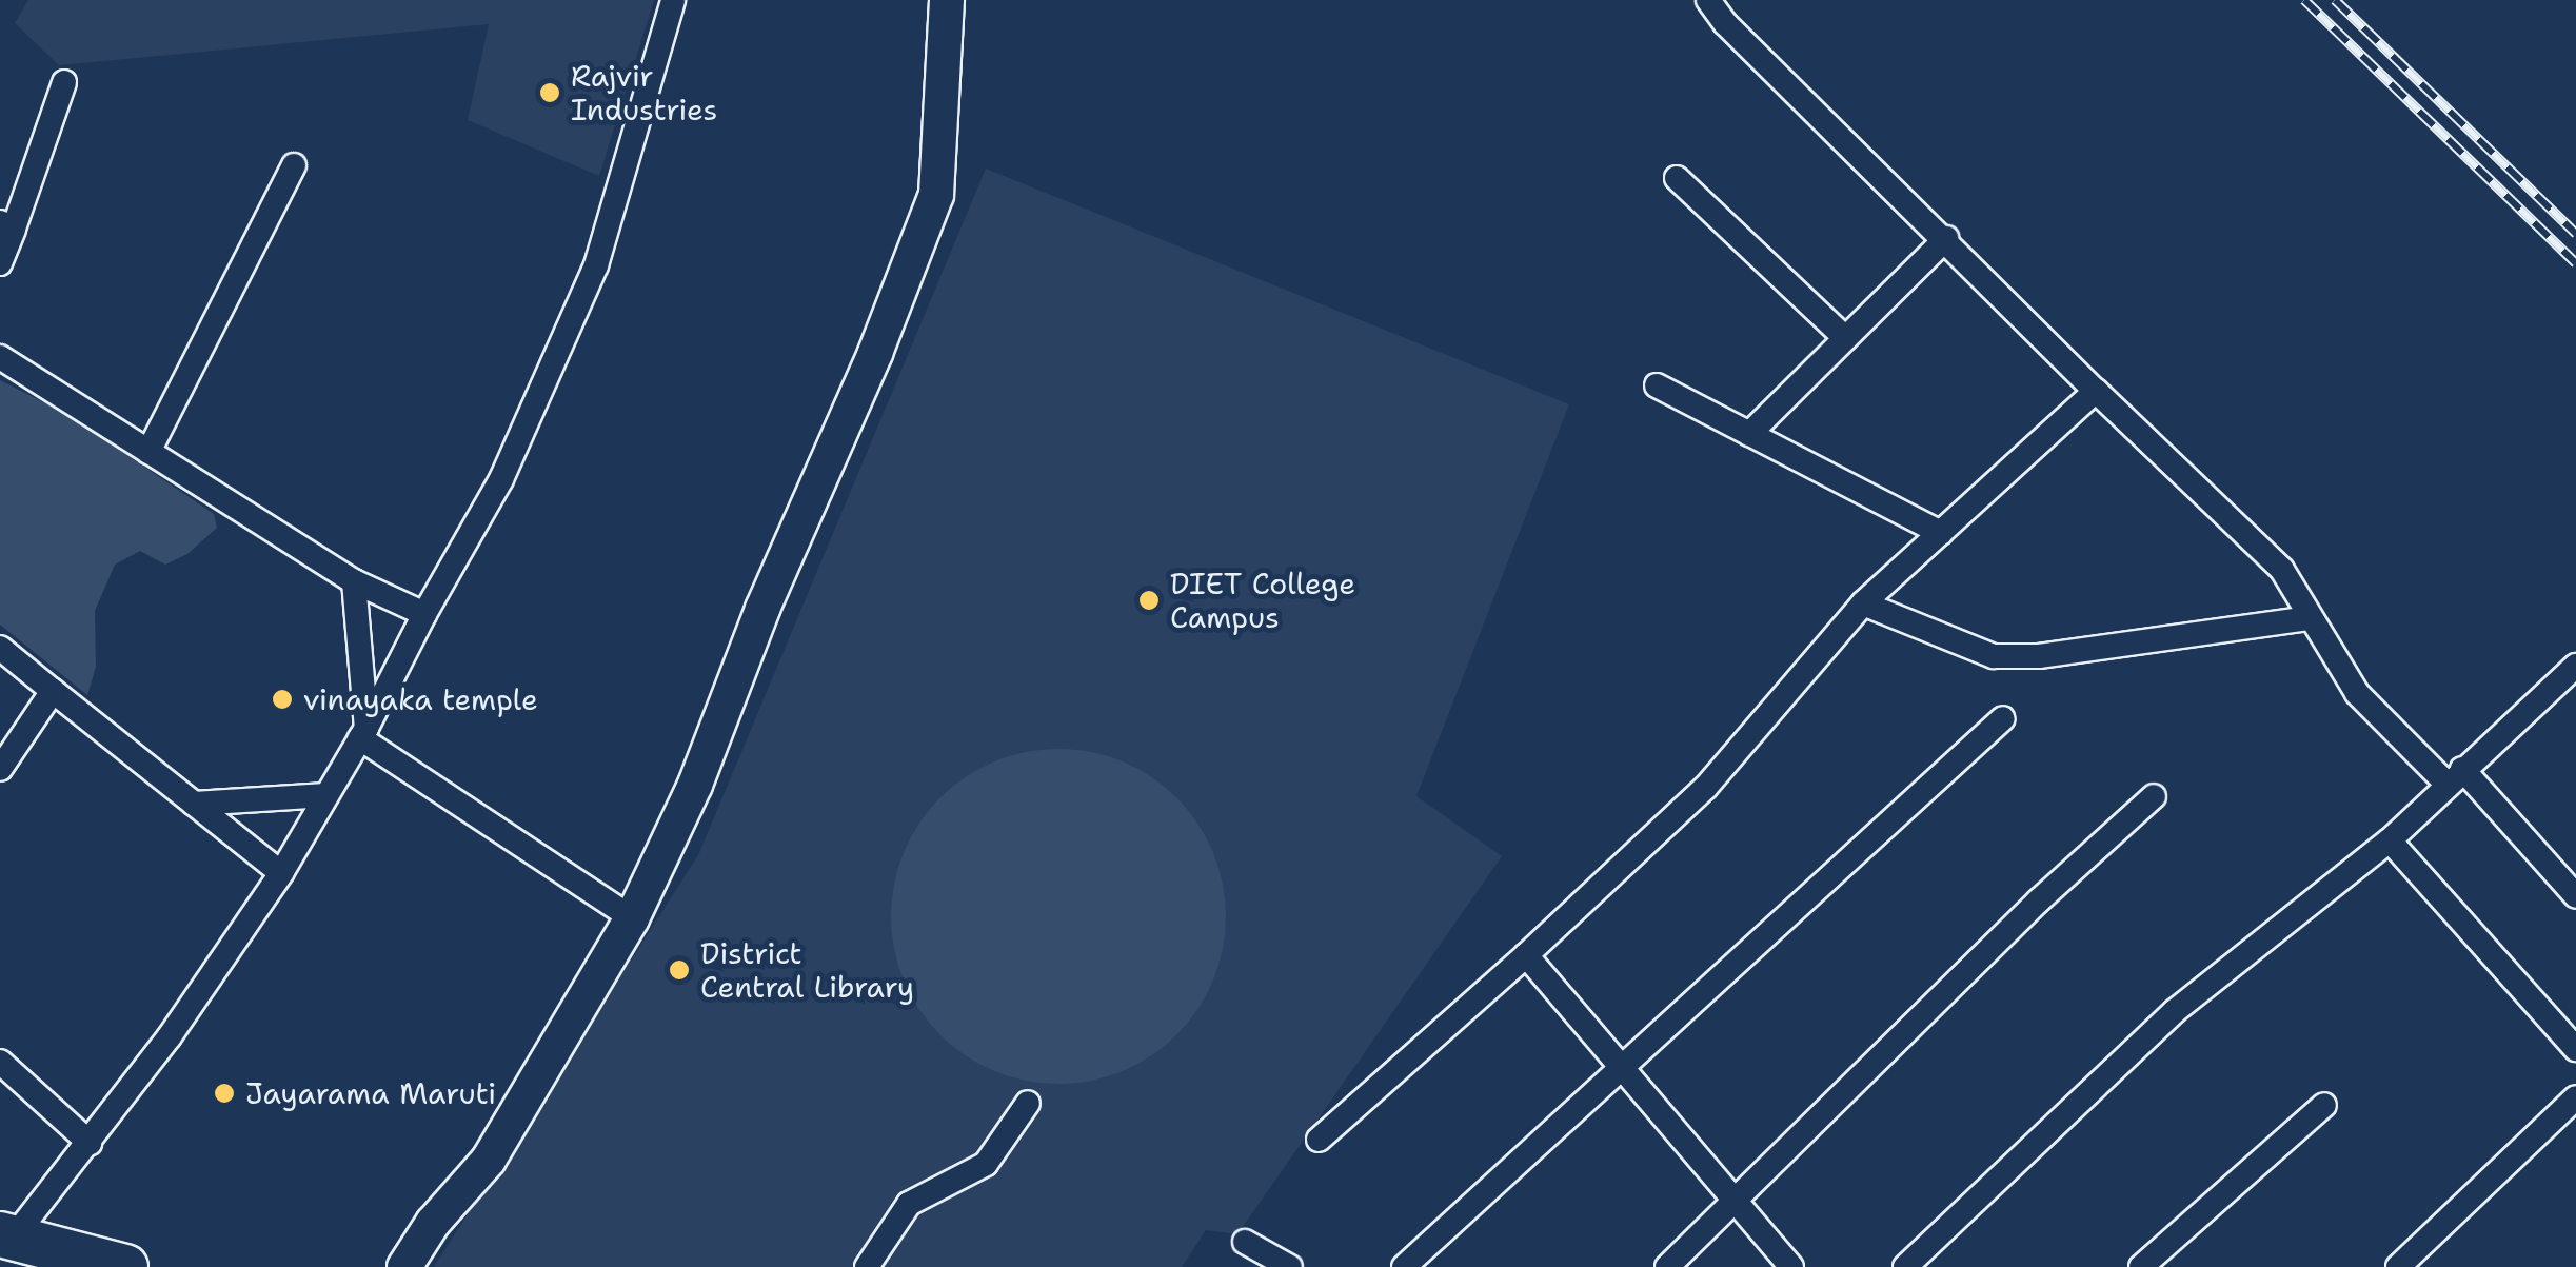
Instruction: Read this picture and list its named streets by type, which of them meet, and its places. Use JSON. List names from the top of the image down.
{
  "places": [
    "Rajvir Industries",
    "DIET College Campus",
    "vinayaka temple",
    "District Central Library",
    "Jayarama Maruti"
  ]
}
